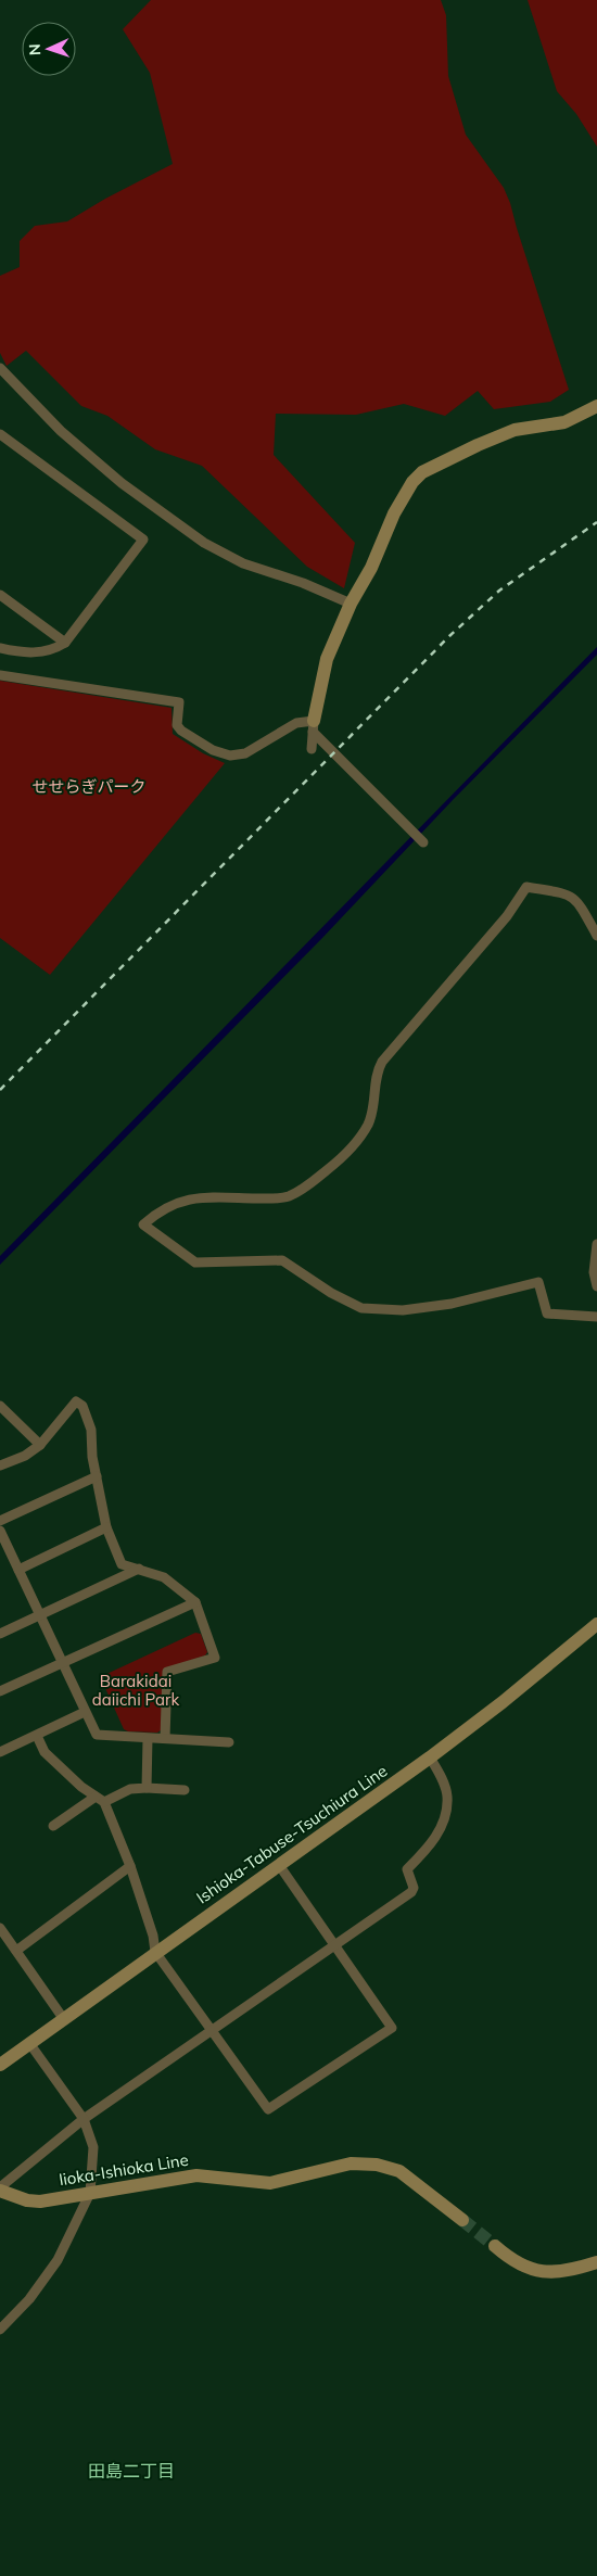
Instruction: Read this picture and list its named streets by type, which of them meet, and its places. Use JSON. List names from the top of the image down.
{
  "streets": {
    "main road": ["Ishioka-Tabuse-Tsuchiura Line", "Iioka-Ishioka Line"]
  },
  "districts": ["田島二丁目"],
  "parks": ["せせらぎパーク", "Barakidai daiichi Park"],
  "north": "left"
}
